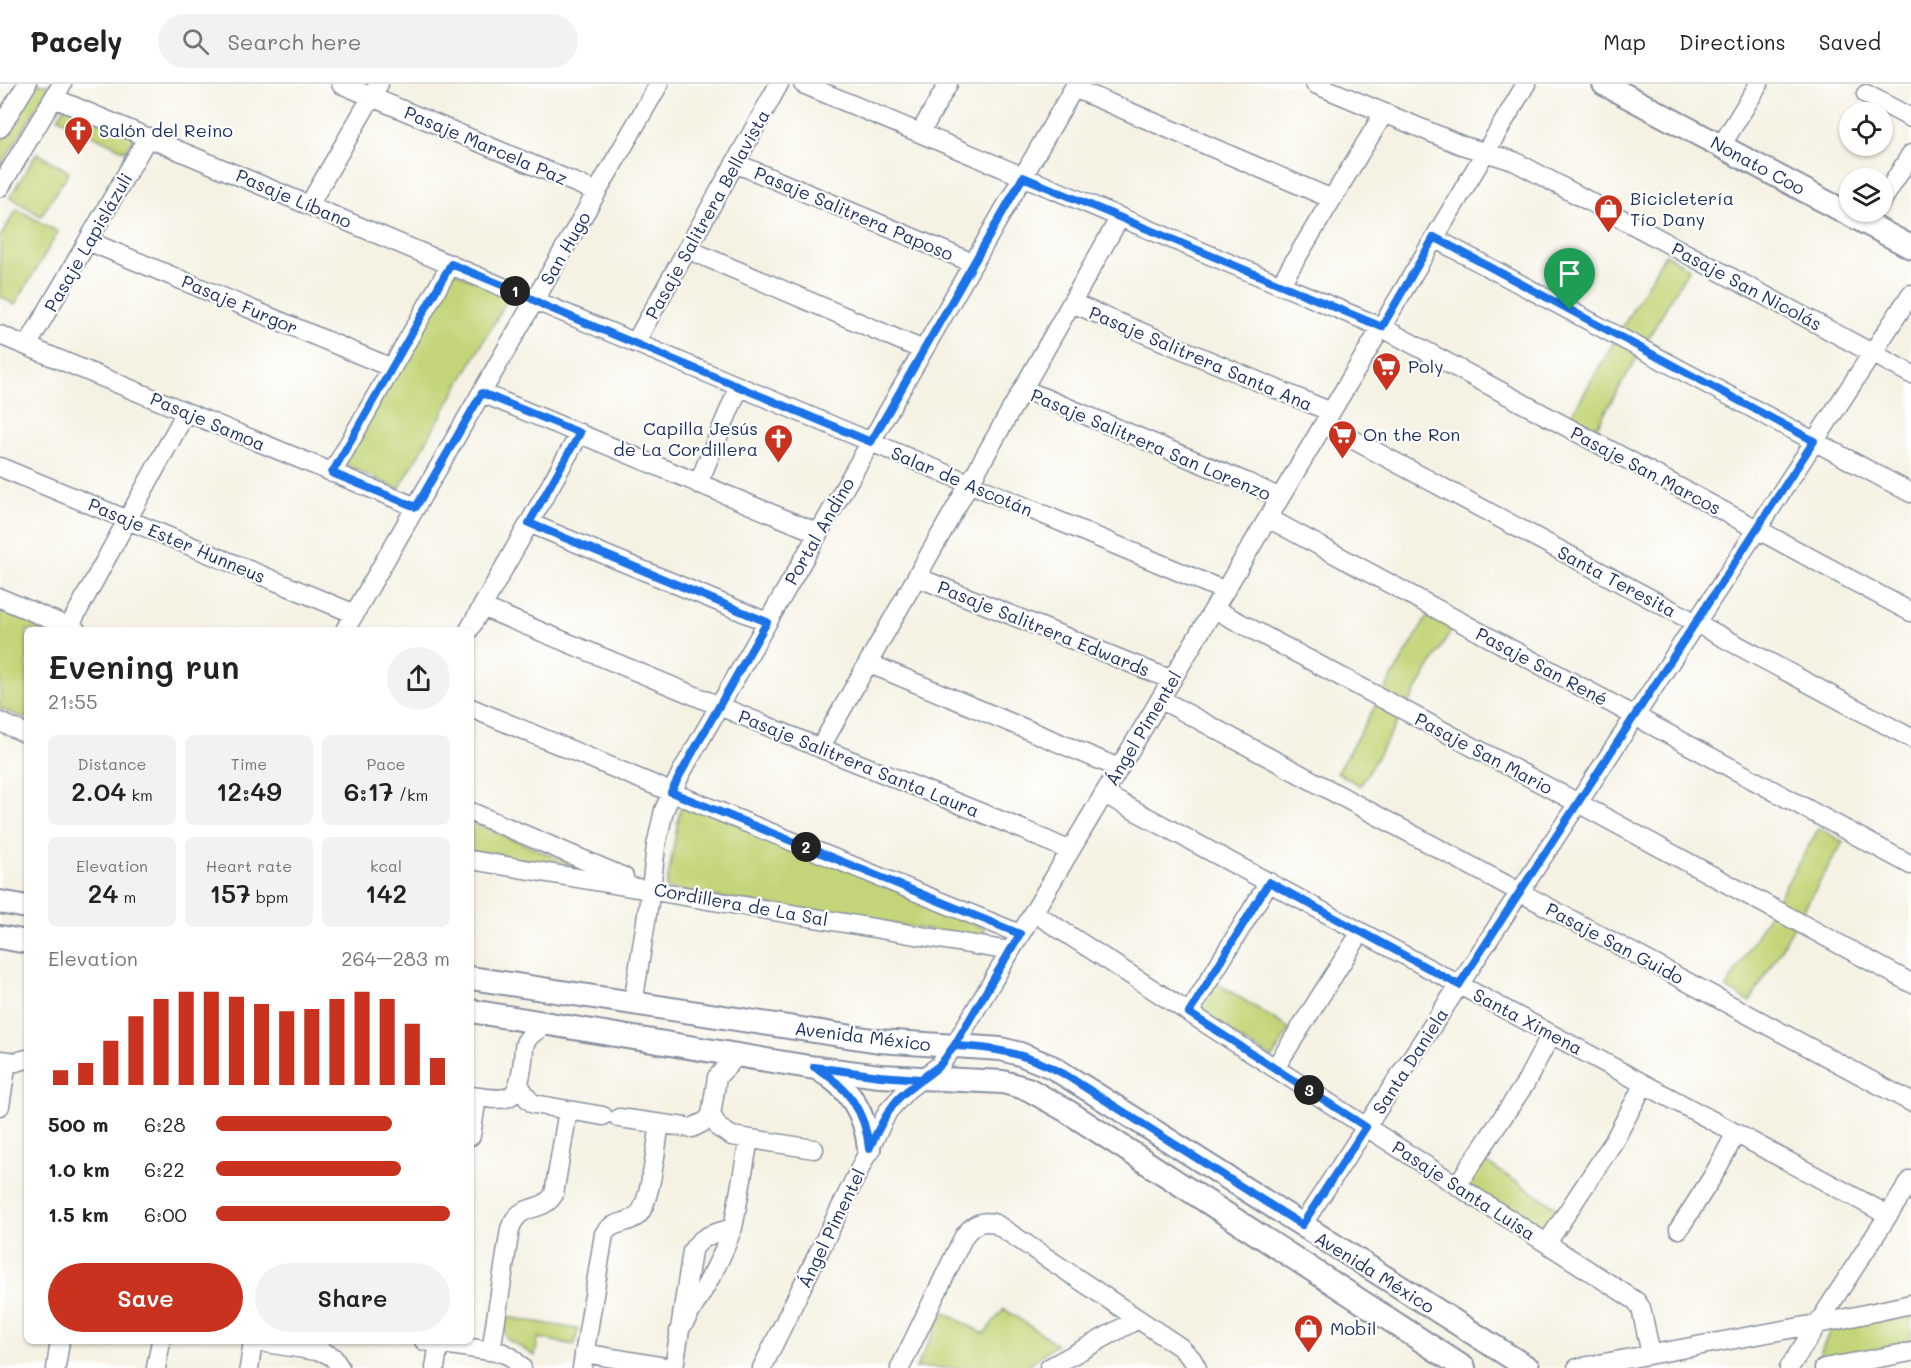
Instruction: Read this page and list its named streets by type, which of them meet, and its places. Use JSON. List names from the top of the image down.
{
  "streets": {
    "main road": ["Nonato Coo", "Avenida México"],
    "street": [
      "Pasaje Marcela Paz",
      "Pasaje Líbano",
      "Pasaje Salitrera Paposo",
      "Pasaje Salitrera Bellavista",
      "Pasaje Lapislázuli",
      "San Hugo",
      "Pasaje San Nicolás",
      "Pasaje Furgor",
      "Pasaje Salitrera Santa Ana",
      "Pasaje Samoa",
      "Pasaje Salitrera San Lorenzo",
      "Pasaje San Marcos",
      "Salar de Ascotán",
      "Portal Andino",
      "Pasaje Ester Hunneus",
      "Santa Teresita",
      "Pasaje Salitrera Edwards",
      "Pasaje San René",
      "Ángel Pimentel",
      "Pasaje San Mario",
      "Pasaje Salitrera Santa Laura",
      "Cordillera de La Sal",
      "Pasaje San Guido",
      "Santa Ximena",
      "Santa Daniela",
      "Pasaje Santa Luisa"
    ]
  },
  "crossings": [
    ["Pasaje Marcela Paz", "San Hugo"],
    ["Pasaje Líbano", "Pasaje Lapislázuli"],
    ["Pasaje Líbano", "San Hugo"],
    ["Pasaje Líbano", "Salar de Ascotán"],
    ["Pasaje Salitrera Paposo", "Pasaje Salitrera Bellavista"],
    ["Pasaje Salitrera Paposo", "Portal Andino"],
    ["Pasaje Salitrera Bellavista", "Salar de Ascotán"],
    ["Pasaje Lapislázuli", "Pasaje Furgor"],
    ["Pasaje Lapislázuli", "Pasaje Samoa"],
    ["San Hugo", "Pasaje Samoa"],
    ["San Hugo", "Salar de Ascotán"],
    ["San Hugo", "Pasaje Ester Hunneus"],
    ["Pasaje San Nicolás", "Ángel Pimentel"],
    ["Pasaje San Nicolás", "Santa Daniela"],
    ["Pasaje Salitrera Santa Ana", "Santa Teresita"],
    ["Pasaje Salitrera Santa Ana", "Ángel Pimentel"],
    ["Pasaje Salitrera San Lorenzo", "Ángel Pimentel"],
    ["Pasaje San Marcos", "Portal Andino"],
    ["Pasaje San Marcos", "Ángel Pimentel"],
    ["Pasaje San Marcos", "Santa Daniela"],
    ["Salar de Ascotán", "Portal Andino"],
    ["Salar de Ascotán", "Ángel Pimentel"],
    ["Portal Andino", "Pasaje Salitrera Santa Laura"],
    ["Portal Andino", "Cordillera de La Sal"],
    ["Portal Andino", "Avenida México"],
    ["Santa Teresita", "Ángel Pimentel"],
    ["Santa Teresita", "Santa Daniela"],
    ["Pasaje Salitrera Edwards", "Ángel Pimentel"],
    ["Pasaje San René", "Ángel Pimentel"],
    ["Pasaje San René", "Santa Daniela"],
    ["Ángel Pimentel", "Pasaje San Mario"],
    ["Ángel Pimentel", "Pasaje Salitrera Santa Laura"],
    ["Ángel Pimentel", "Cordillera de La Sal"],
    ["Ángel Pimentel", "Pasaje San Guido"],
    ["Ángel Pimentel", "Santa Ximena"],
    ["Ángel Pimentel", "Avenida México"],
    ["Ángel Pimentel", "Pasaje Santa Luisa"],
    ["Pasaje San Mario", "Santa Daniela"],
    ["Pasaje San Guido", "Santa Daniela"],
    ["Santa Ximena", "Santa Daniela"],
    ["Avenida México", "Santa Daniela"],
    ["Santa Daniela", "Pasaje Santa Luisa"]
  ],
  "places": {
    "church": ["Salón del Reino", "Capilla Jesús de La Cordillera"],
    "shop": ["Bicicletería Tío Dany", "Mobil"],
    "supermarket": ["Poly", "On the Ron"]
  },
  "page": {
    "header": "Pacely",
    "search": "Search here",
    "nav": ["Map", "Directions", "Saved"],
    "pins": ["1", "2", "3"],
    "heading": ["Evening run", "21:55"],
    "stats": [
      ["Distance", "2.04 km"],
      ["Time", "12:49"],
      ["Pace", "6:17 /km"],
      ["Elevation", "24 m"],
      ["Heart rate", "157 bpm"],
      ["kcal", "142"]
    ],
    "chart": ["Elevation", "264–283 m"],
    "list": [
      {
        "name": "500 m",
        "note": "6:28"
      },
      {
        "name": "1.0 km",
        "note": "6:22"
      },
      {
        "name": "1.5 km",
        "note": "6:00"
      }
    ],
    "buttons": ["Save", "Share"]
  }
}
